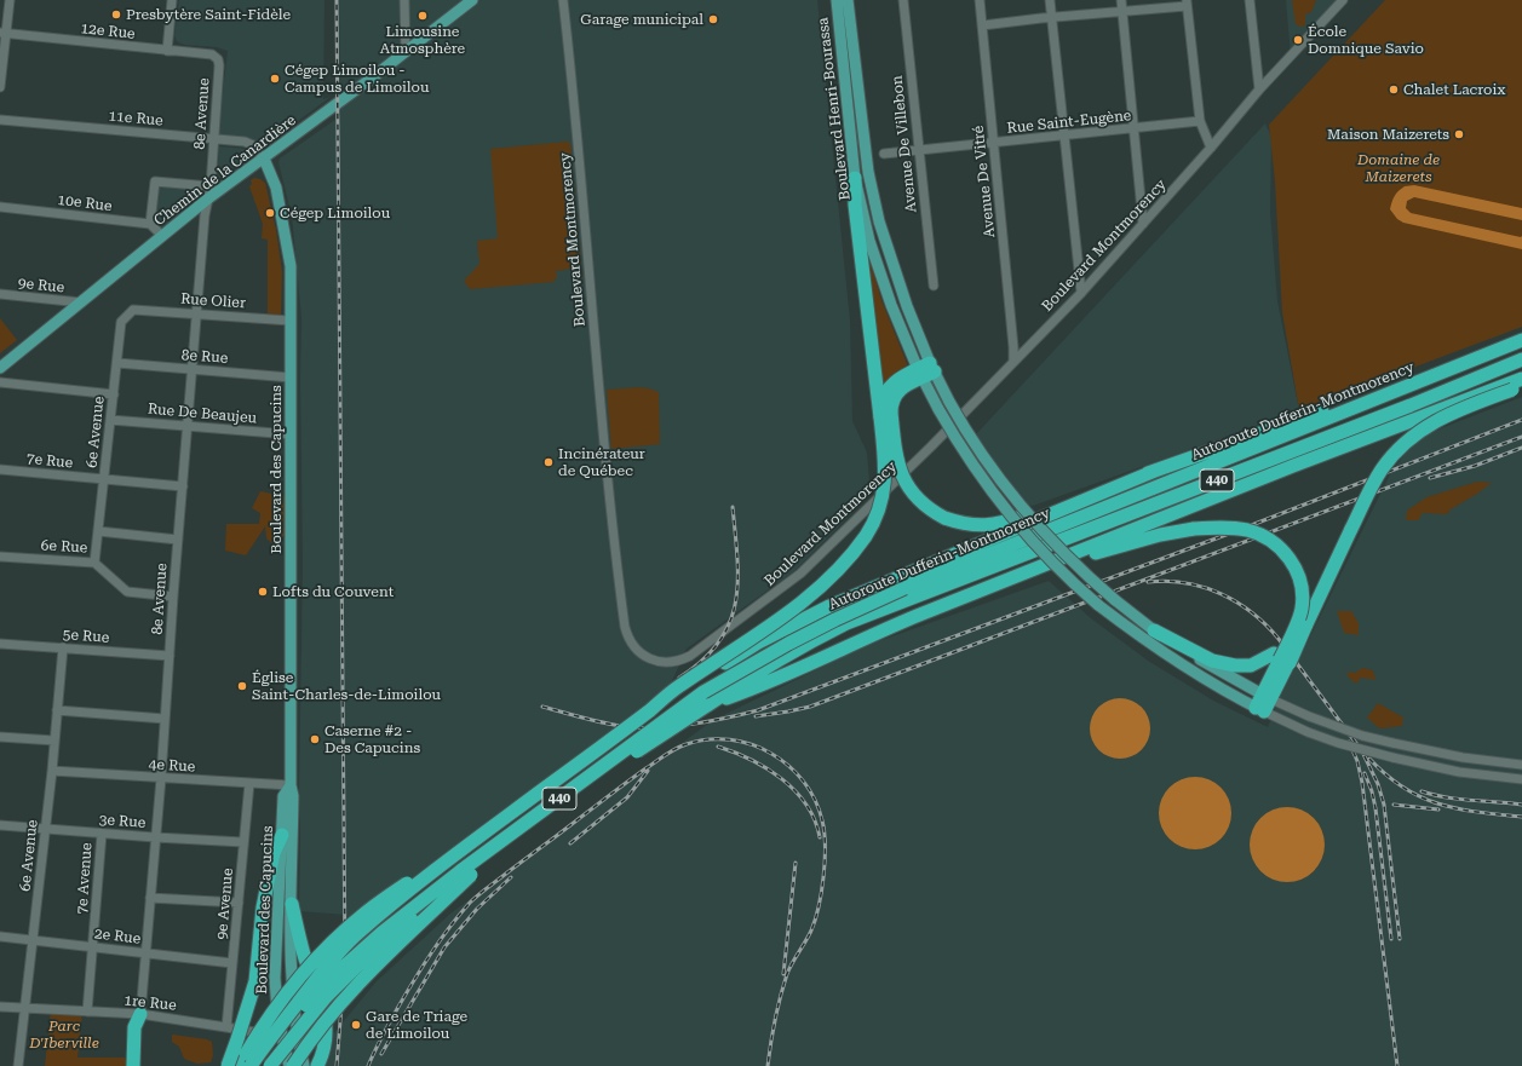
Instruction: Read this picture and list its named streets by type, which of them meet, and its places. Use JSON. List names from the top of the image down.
{
  "streets": {
    "highway": ["Autoroute Dufferin-Montmorency", "440"],
    "main road": ["Boulevard Henri-Bourassa", "Chemin de la Canardière", "Boulevard des Capucins"],
    "street": [
      "12e Rue",
      "8e Avenue",
      "11e Rue",
      "Rue Saint-Eugène",
      "Avenue De Villebon",
      "Avenue De Vitré",
      "10e Rue",
      "Boulevard Montmorency",
      "9e Rue",
      "Rue Olier",
      "8e Rue",
      "Rue De Beaujeu",
      "6e Avenue",
      "7e Rue",
      "6e Rue",
      "5e Rue",
      "4e Rue",
      "3e Rue",
      "7e Avenue",
      "9e Avenue",
      "2e Rue",
      "1re Rue"
    ]
  },
  "crossings": [
    ["12e Rue", "8e Avenue"],
    ["8e Avenue", "11e Rue"],
    ["8e Avenue", "Chemin de la Canardière"],
    ["8e Avenue", "Rue Olier"],
    ["8e Avenue", "8e Rue"],
    ["8e Avenue", "Rue De Beaujeu"],
    ["8e Avenue", "7e Rue"],
    ["8e Avenue", "6e Rue"],
    ["8e Avenue", "5e Rue"],
    ["8e Avenue", "4e Rue"],
    ["8e Avenue", "3e Rue"],
    ["8e Avenue", "2e Rue"],
    ["8e Avenue", "1re Rue"],
    ["11e Rue", "Chemin de la Canardière"],
    ["11e Rue", "Boulevard des Capucins"],
    ["Rue Saint-Eugène", "Avenue De Villebon"],
    ["Rue Saint-Eugène", "Avenue De Vitré"],
    ["Chemin de la Canardière", "9e Rue"],
    ["Chemin de la Canardière", "Boulevard des Capucins"],
    ["Avenue De Vitré", "Boulevard Montmorency"],
    ["Rue Olier", "6e Avenue"],
    ["Rue Olier", "Boulevard des Capucins"],
    ["8e Rue", "6e Avenue"],
    ["8e Rue", "Boulevard des Capucins"],
    ["Rue De Beaujeu", "6e Avenue"],
    ["Rue De Beaujeu", "Boulevard des Capucins"],
    ["6e Avenue", "7e Rue"],
    ["6e Avenue", "6e Rue"],
    ["6e Avenue", "5e Rue"],
    ["6e Avenue", "4e Rue"],
    ["6e Avenue", "3e Rue"],
    ["6e Avenue", "2e Rue"],
    ["6e Avenue", "1re Rue"],
    ["Boulevard des Capucins", "4e Rue"],
    ["Boulevard des Capucins", "1re Rue"],
    ["4e Rue", "9e Avenue"],
    ["3e Rue", "7e Avenue"],
    ["3e Rue", "9e Avenue"],
    ["7e Avenue", "2e Rue"],
    ["7e Avenue", "1re Rue"],
    ["9e Avenue", "2e Rue"],
    ["9e Avenue", "1re Rue"]
  ],
  "parks": ["Domaine de Maizerets", "Parc D'Iberville"],
  "places": [
    "Presbytère Saint-Fidèle",
    "Limousine Atmosphère",
    "Garage municipal",
    "École Domnique Savio",
    "Cégep Limoilou - Campus de Limoilou",
    "Chalet Lacroix",
    "Maison Maizerets",
    "Cégep Limoilou",
    "Incinérateur de Québec",
    "Lofts du Couvent",
    "Église Saint-Charles-de-Limoilou",
    "Caserne #2 - Des Capucins",
    "Gare de Triage de Limoilou"
  ]
}
